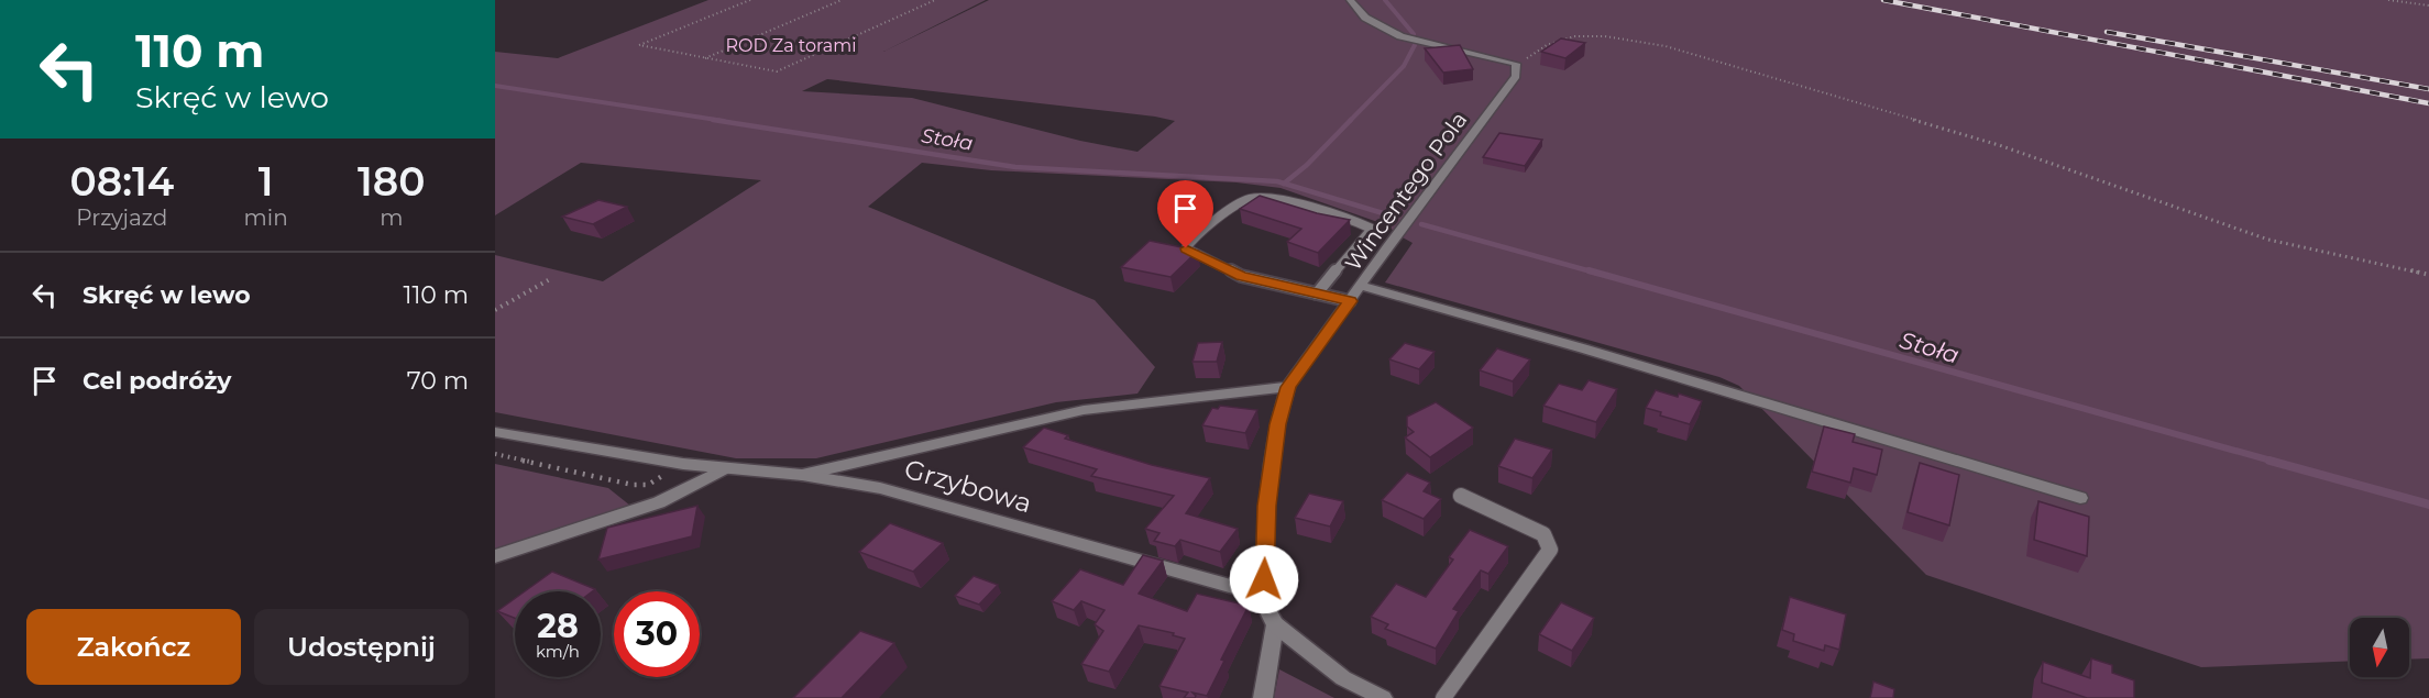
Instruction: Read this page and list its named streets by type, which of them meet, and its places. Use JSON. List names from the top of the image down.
{
  "streets": {
    "street": ["Wincentego Pola", "Grzybowa"]
  },
  "crossings": [
    ["Wincentego Pola", "Grzybowa"]
  ],
  "water": ["Stoła"],
  "parks": ["ROD Za torami"],
  "north": "bottom",
  "page": {
    "turn": ["110 m", "Skręć w lewo"],
    "eta": [
      "08:14",
      "Przyjazd",
      "1",
      "min",
      "180",
      "m"
    ],
    "list": [
      {
        "name": "Skręć w lewo",
        "value": "110 m"
      },
      {
        "name": "Cel podróży",
        "value": "70 m"
      }
    ],
    "speed": "28 km/h",
    "limit": "30",
    "buttons": ["Zakończ", "Udostępnij"]
  }
}
